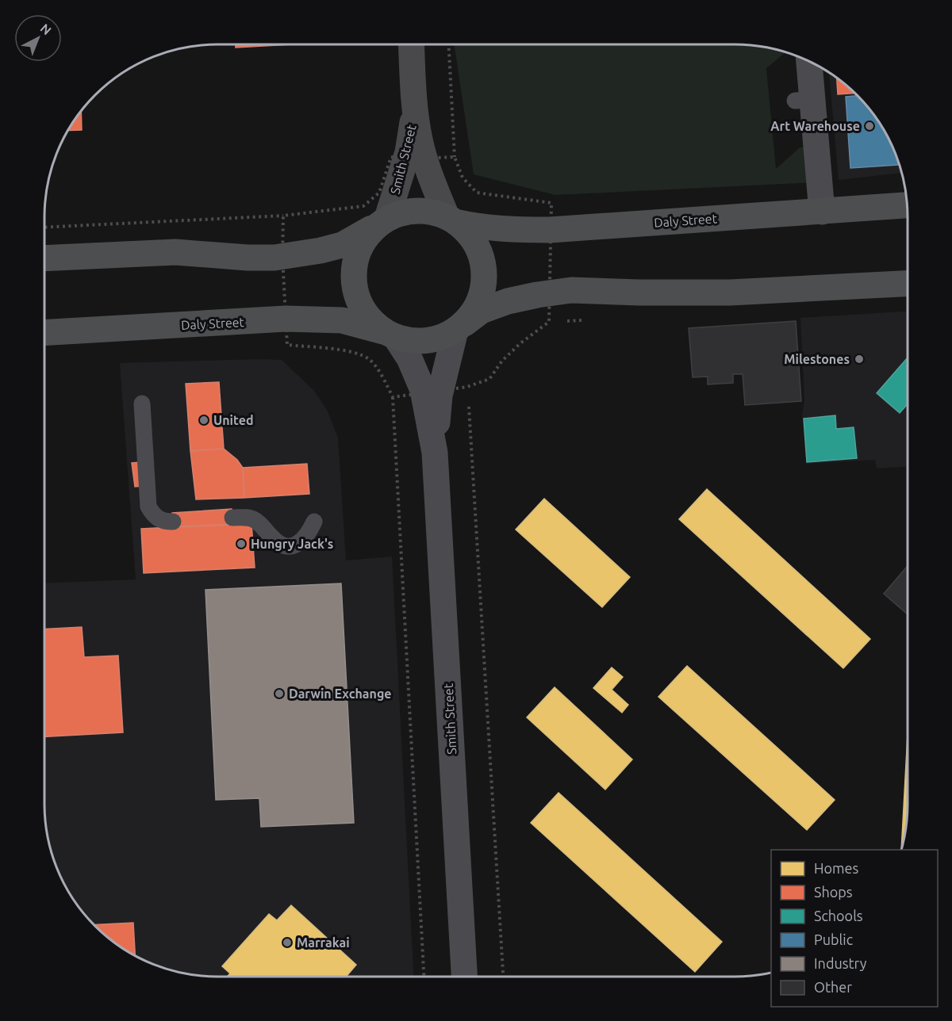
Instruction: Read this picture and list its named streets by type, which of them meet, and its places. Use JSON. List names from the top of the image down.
{
  "streets": {
    "main road": ["Daly Street"],
    "street": ["Smith Street"]
  },
  "crossings": [
    ["Smith Street", "Daly Street"]
  ],
  "places": [
    "Art Warehouse",
    "Milestones",
    "United",
    "Hungry Jack's",
    "Darwin Exchange",
    "Marrakai"
  ],
  "legend": [
    "Homes",
    "Shops",
    "Schools",
    "Public",
    "Industry",
    "Other"
  ],
  "north": "top right"
}
